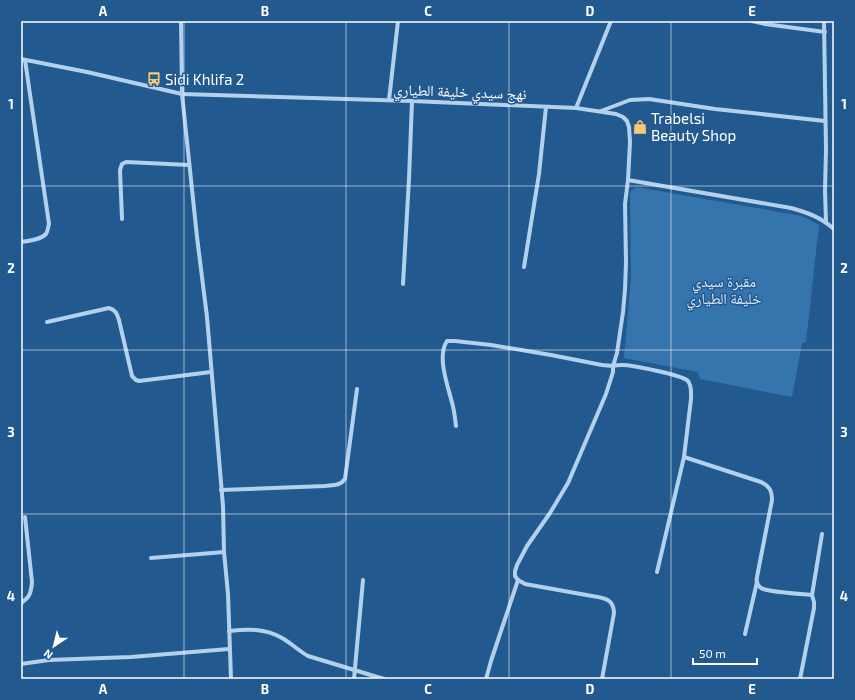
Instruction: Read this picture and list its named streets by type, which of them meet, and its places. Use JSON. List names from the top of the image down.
{
  "streets": {
    "street": ["نهج سيدي خليفة الطياري"]
  },
  "parks": ["مقبرة سيدي خليفة الطياري"],
  "places": {
    "bus stop": ["Sidi Khlifa 2"],
    "shop": ["Trabelsi Beauty Shop"]
  },
  "scale_bar": "50 m",
  "north": "bottom left",
  "grid": {
    "columns": [
      "A",
      "B",
      "C",
      "D",
      "E"
    ],
    "rows": [
      "1",
      "2",
      "3",
      "4"
    ]
  }
}
